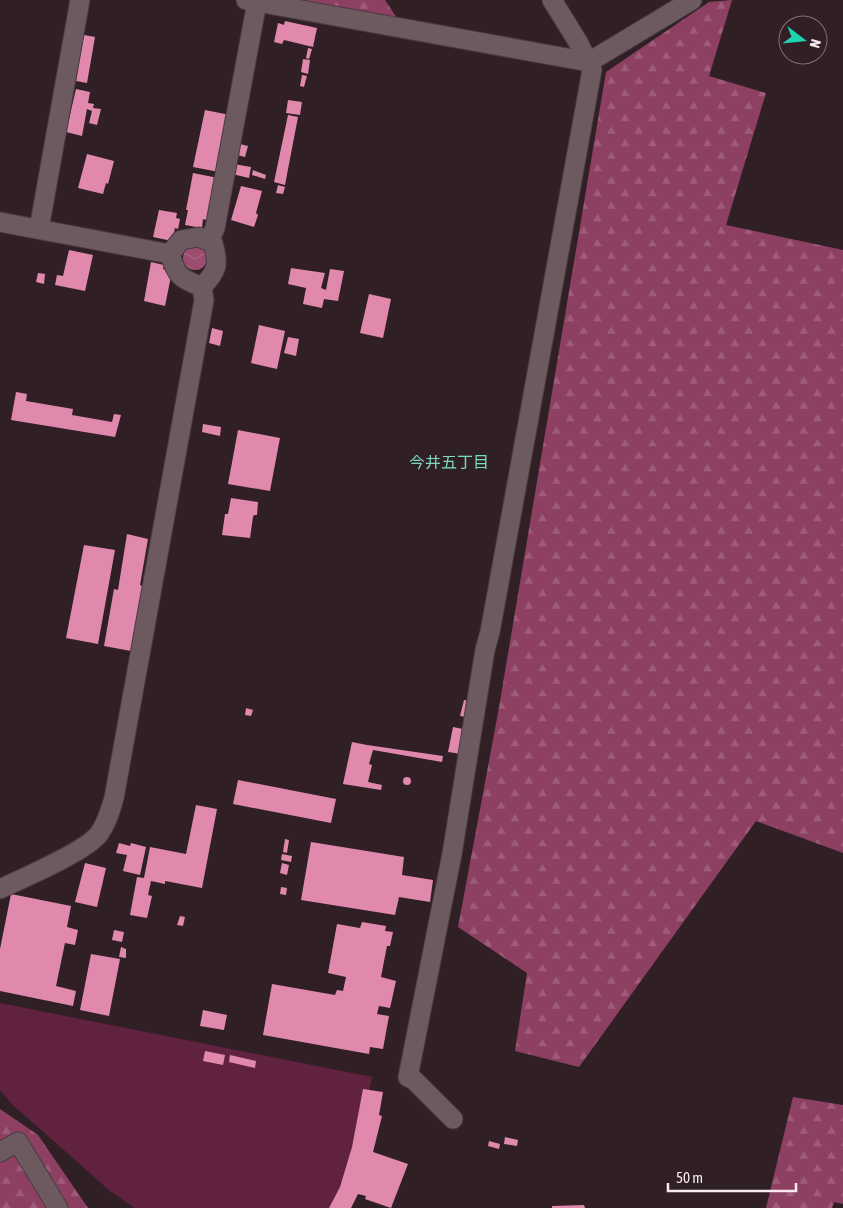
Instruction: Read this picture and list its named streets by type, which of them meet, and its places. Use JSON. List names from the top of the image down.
{
  "districts": ["今井五丁目"],
  "scale_bar": "50 m",
  "north": "right"
}
